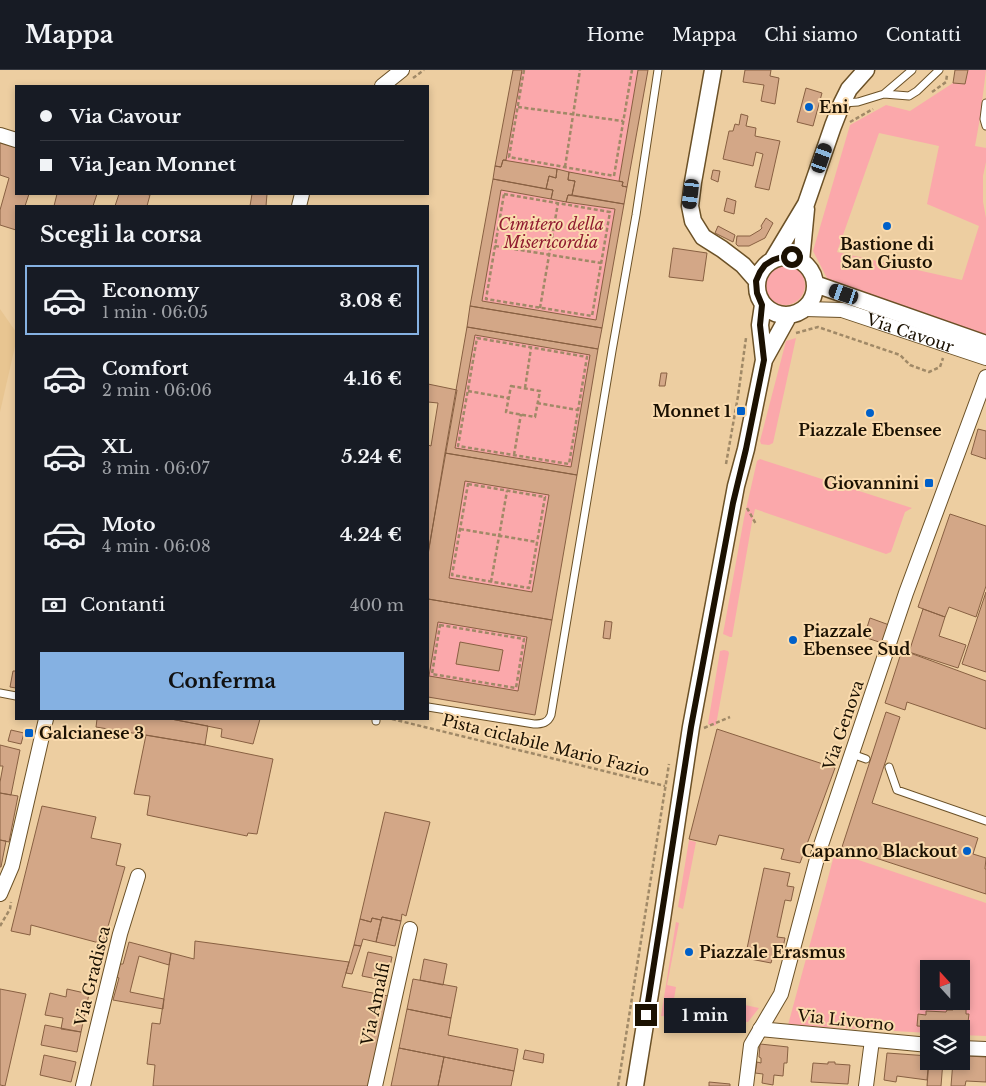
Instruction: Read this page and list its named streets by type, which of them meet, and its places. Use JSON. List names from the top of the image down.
{
  "streets": {
    "street": [
      "Via Cavour",
      "Via Genova",
      "Via Gradisca",
      "Via Amalfi",
      "Via Livorno"
    ],
    "path": ["Pista ciclabile Mario Fazio"]
  },
  "crossings": [
    ["Via Genova", "Via Livorno"]
  ],
  "parks": ["Cimitero della Misericordia"],
  "places": {
    "other": [
      "Eni",
      "Bastione di San Giusto",
      "Piazzale Ebensee",
      "Piazzale Ebensee Sud",
      "Capanno Blackout",
      "Piazzale Erasmus"
    ],
    "transit": ["Monnet 1", "Giovannini", "Galcianese 3"]
  },
  "north": "top",
  "page": {
    "header": "Mappa",
    "nav": [
      "Home",
      "Mappa",
      "Chi siamo",
      "Contatti"
    ],
    "banner": ["Via Cavour", "Via Jean Monnet"],
    "heading": "Scegli la corsa",
    "list": [
      {
        "name": "Economy",
        "note": "1 min · 06:05",
        "value": "3.08 €"
      },
      {
        "name": "Comfort",
        "note": "2 min · 06:06",
        "value": "4.16 €"
      },
      {
        "name": "XL",
        "note": "3 min · 06:07",
        "value": "5.24 €"
      },
      {
        "name": "Moto",
        "note": "4 min · 06:08",
        "value": "4.24 €"
      }
    ],
    "pay": ["Contanti", "400 m"],
    "buttons": "Conferma",
    "bubble": "1 min"
  }
}
